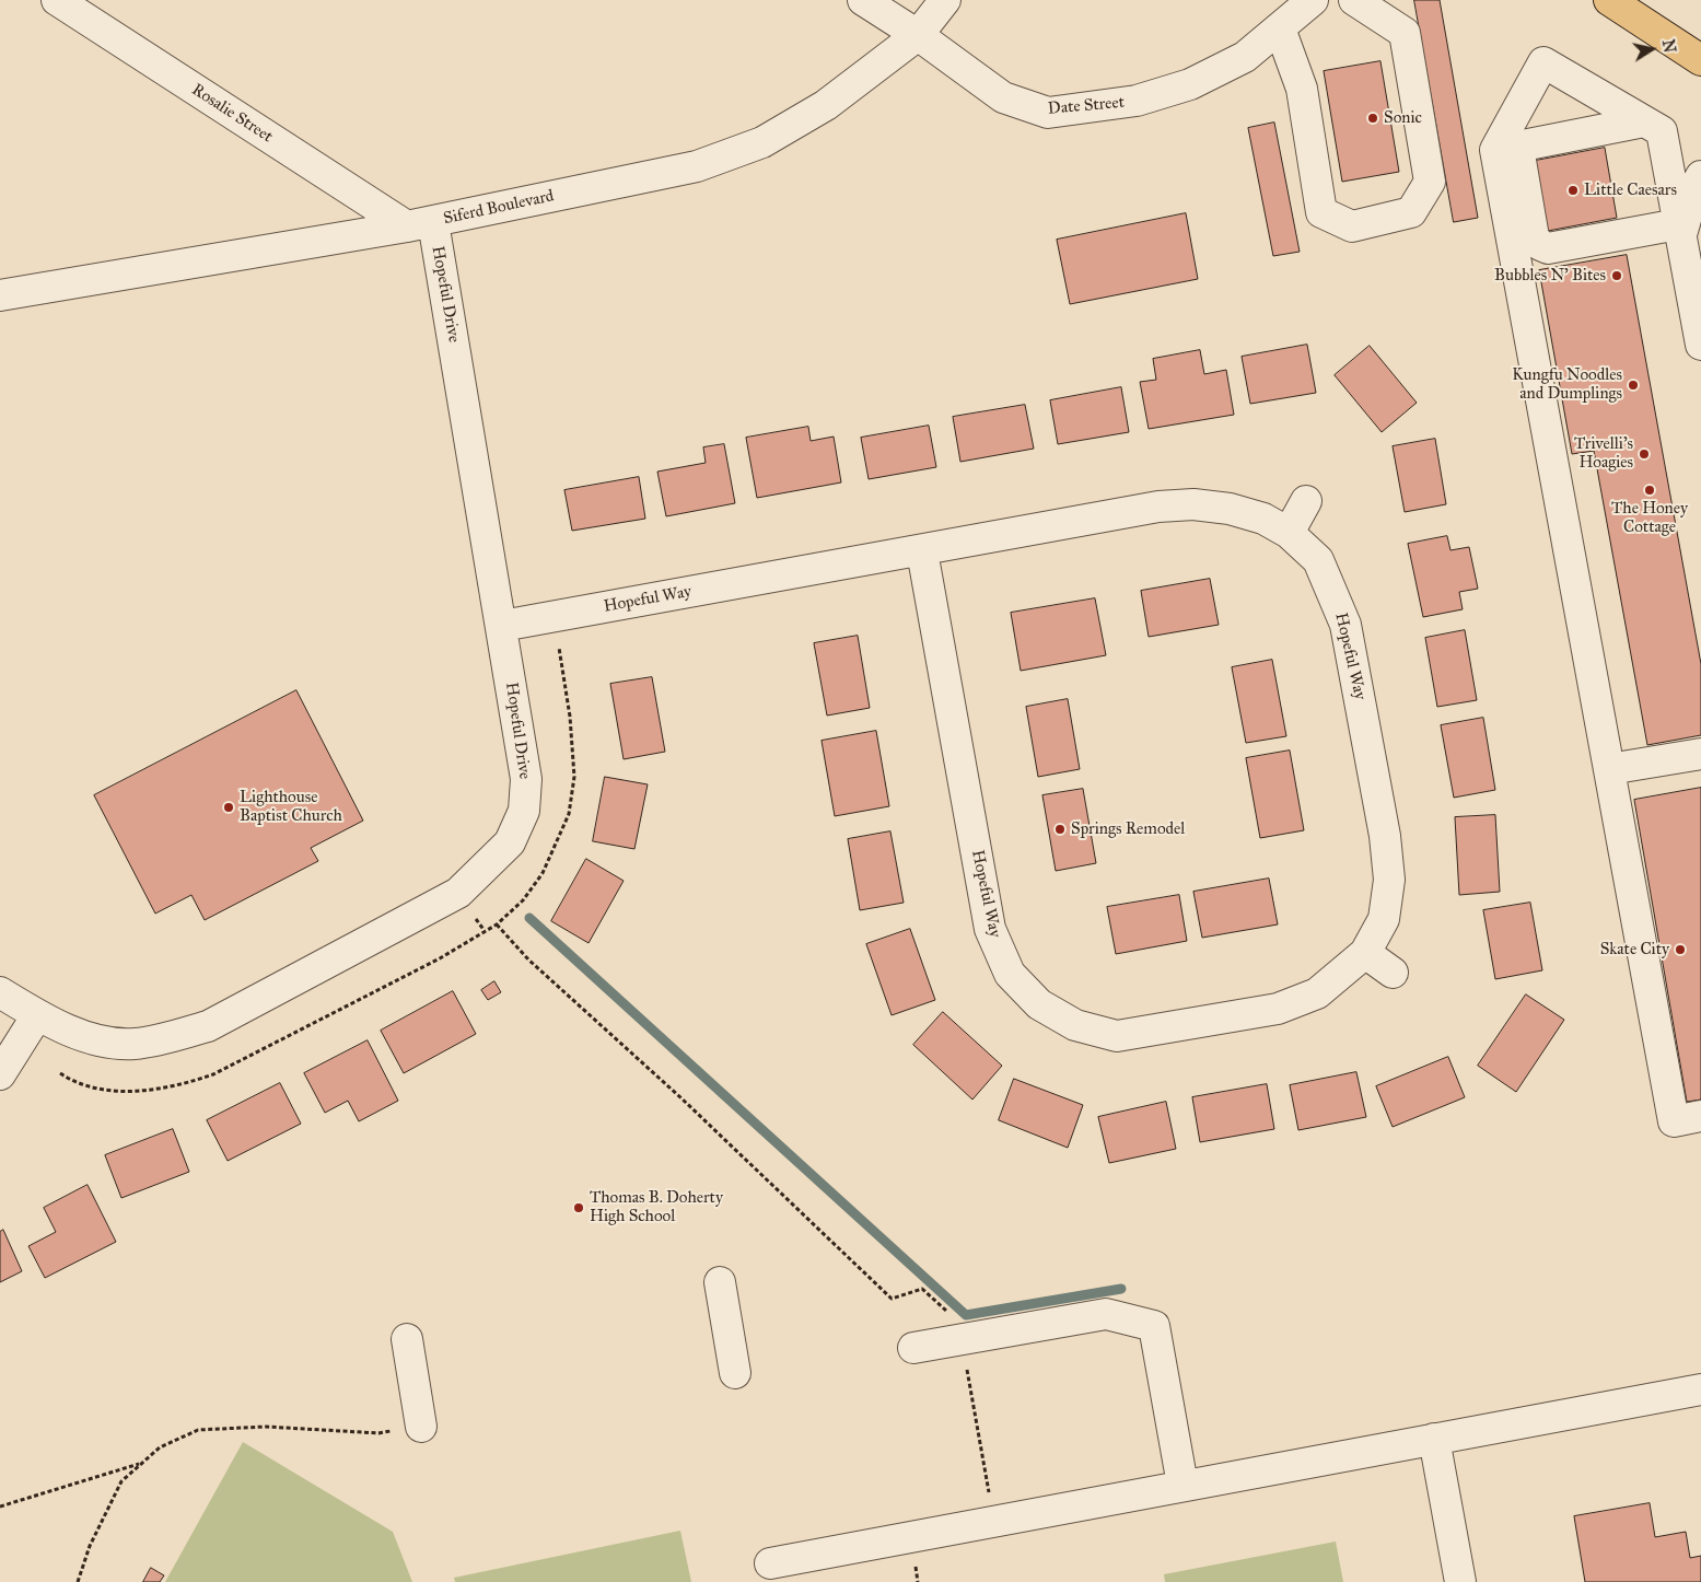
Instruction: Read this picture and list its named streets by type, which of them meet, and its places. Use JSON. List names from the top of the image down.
{
  "streets": {
    "street": [
      "Date Street",
      "Rosalie Street",
      "Siferd Boulevard",
      "Hopeful Drive",
      "Hopeful Way"
    ]
  },
  "crossings": [
    ["Date Street", "Siferd Boulevard"],
    ["Rosalie Street", "Siferd Boulevard"],
    ["Rosalie Street", "Hopeful Drive"],
    ["Siferd Boulevard", "Hopeful Drive"],
    ["Hopeful Drive", "Hopeful Way"]
  ],
  "places": [
    "Sonic",
    "Little Caesars",
    "Bubbles N' Bites",
    "Kungfu Noodles and Dumplings",
    "Trivelli's Hoagies",
    "The Honey Cottage",
    "Lighthouse Baptist Church",
    "Springs Remodel",
    "Skate City",
    "Thomas B. Doherty High School"
  ],
  "north": "right"
}
